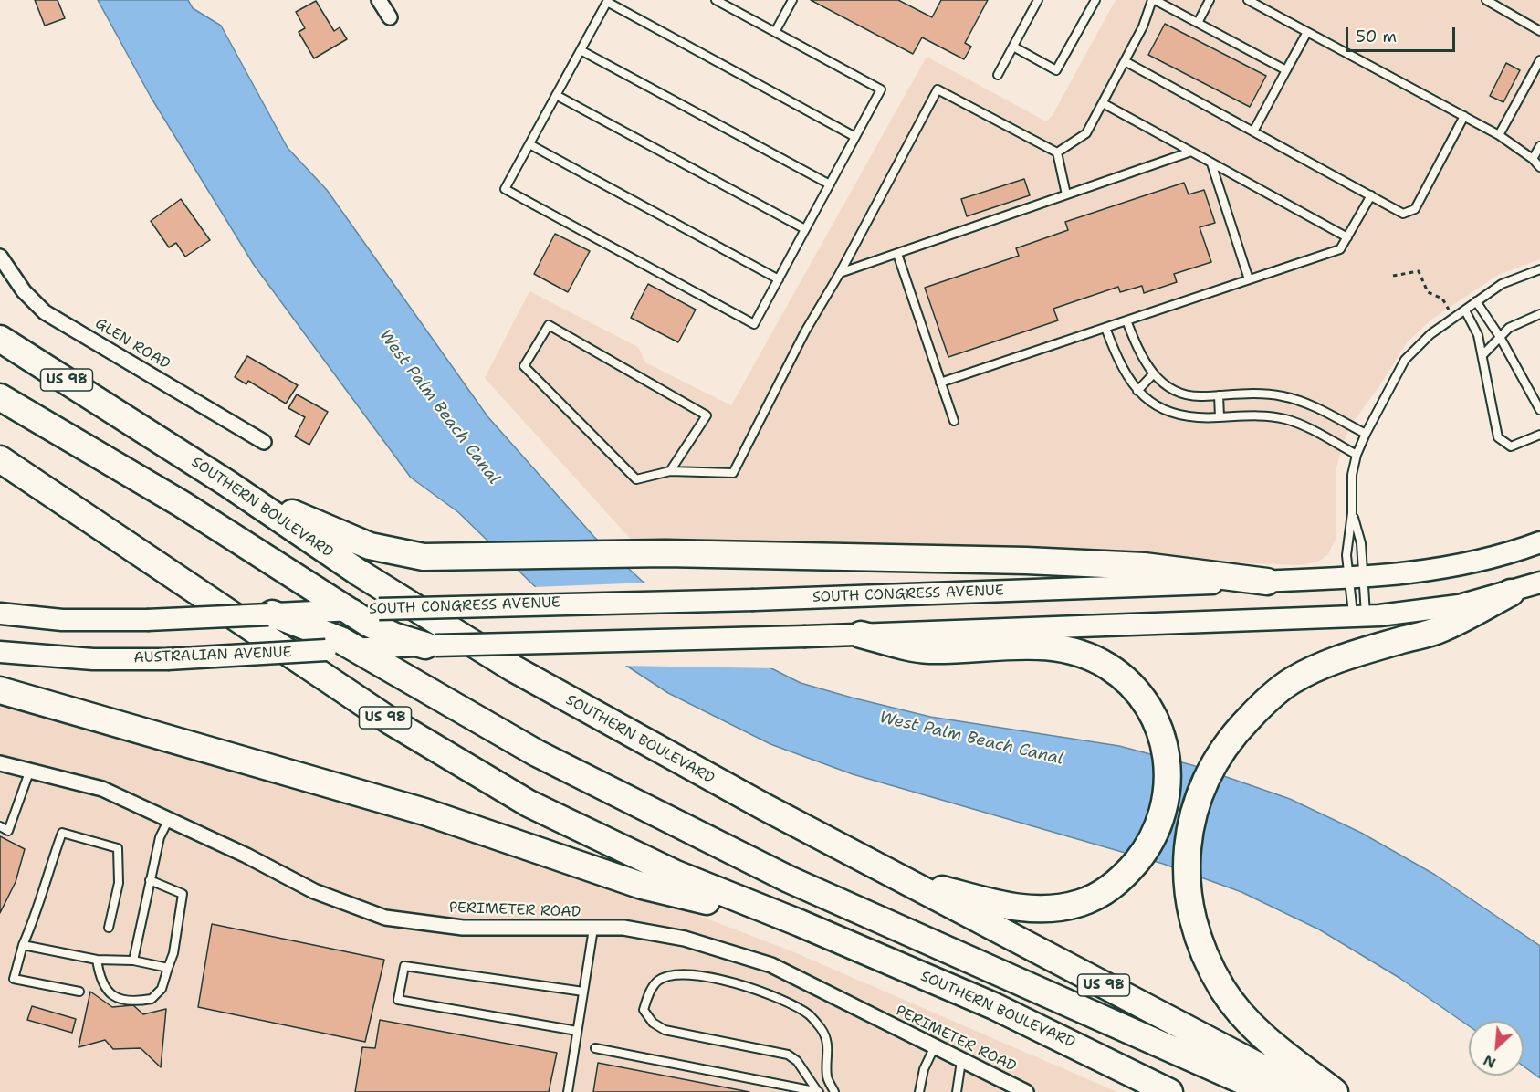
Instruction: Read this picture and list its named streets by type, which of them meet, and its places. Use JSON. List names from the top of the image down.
{
  "streets": {
    "highway": ["US 98", "SOUTHERN BOULEVARD"],
    "main road": ["SOUTH CONGRESS AVENUE", "AUSTRALIAN AVENUE"],
    "street": ["GLEN ROAD", "PERIMETER ROAD"]
  },
  "water": ["West Palm Beach Canal"],
  "scale_bar": "50 m",
  "north": "bottom left"
}
